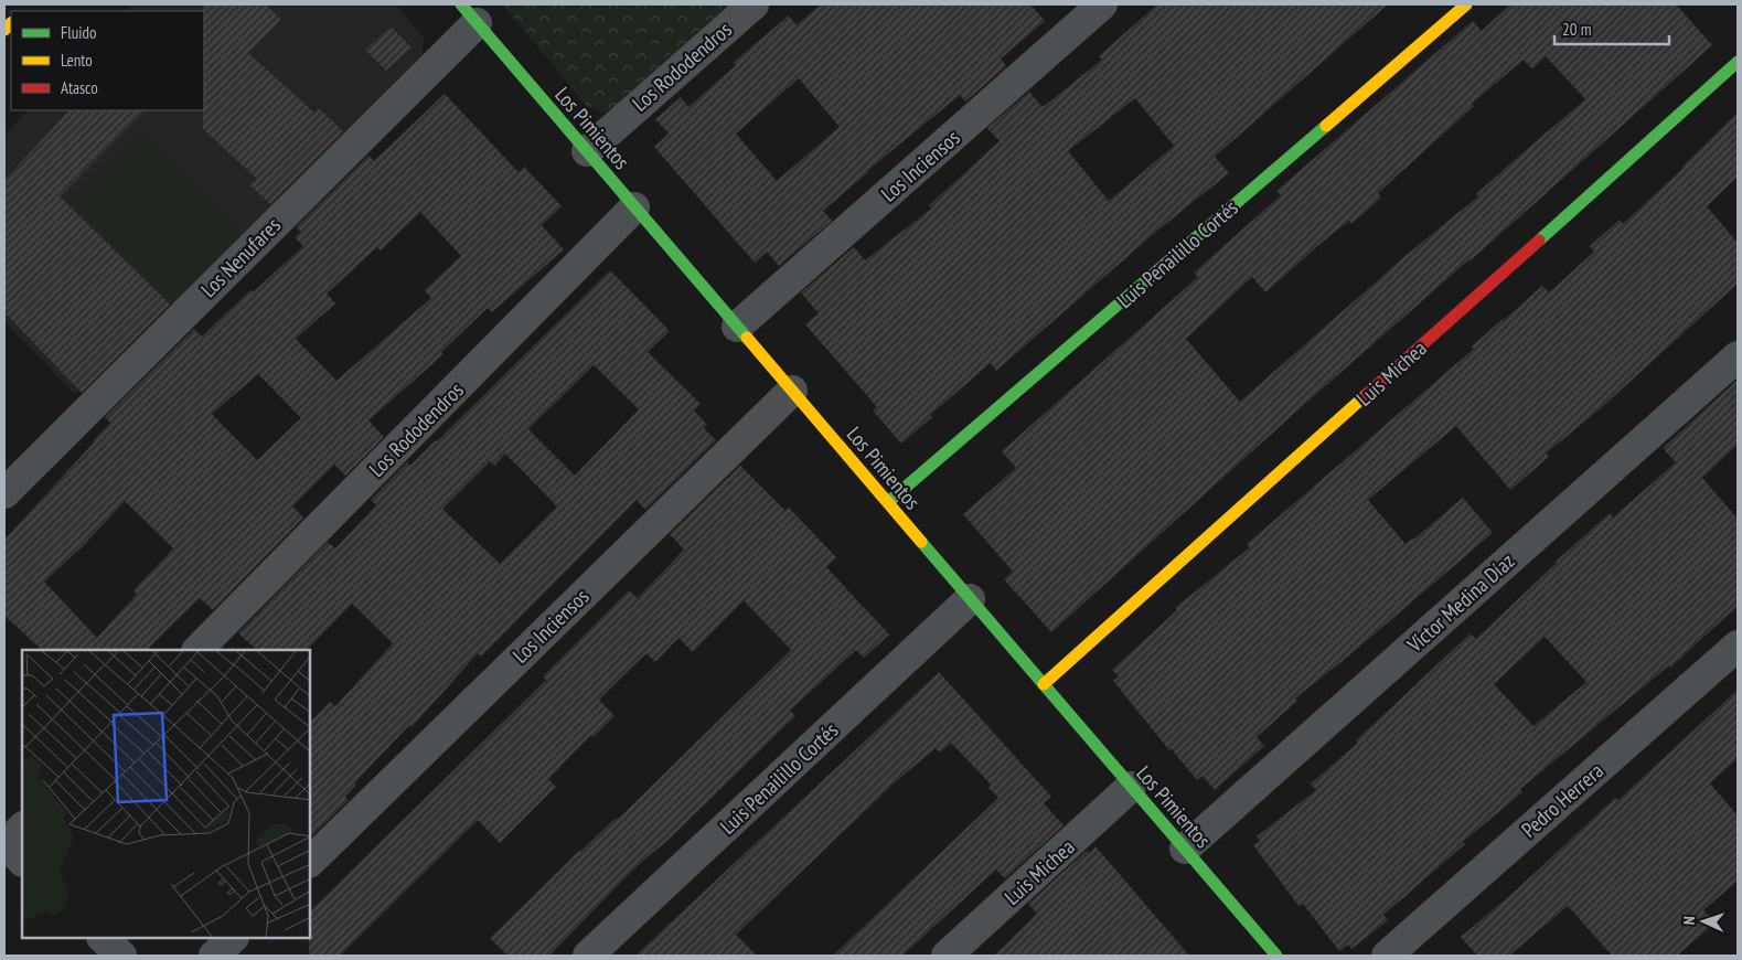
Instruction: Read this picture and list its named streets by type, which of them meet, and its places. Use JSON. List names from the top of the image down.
{
  "streets": {
    "street": [
      "Los Rododendros",
      "Los Pimientos",
      "Los Inciensos",
      "Luis Penailillo Cortés",
      "Los Nenufares",
      "Luis Michea",
      "Víctor Medina Díaz",
      "Pedro Herrera"
    ]
  },
  "crossings": [
    ["Los Rododendros", "Los Pimientos"],
    ["Los Pimientos", "Los Inciensos"],
    ["Los Pimientos", "Luis Penailillo Cortés"],
    ["Los Pimientos", "Los Nenufares"],
    ["Los Pimientos", "Luis Michea"],
    ["Los Pimientos", "Víctor Medina Díaz"]
  ],
  "legend": ["Fluido", "Lento", "Atasco"],
  "scale_bar": "20 m",
  "north": "left"
}
